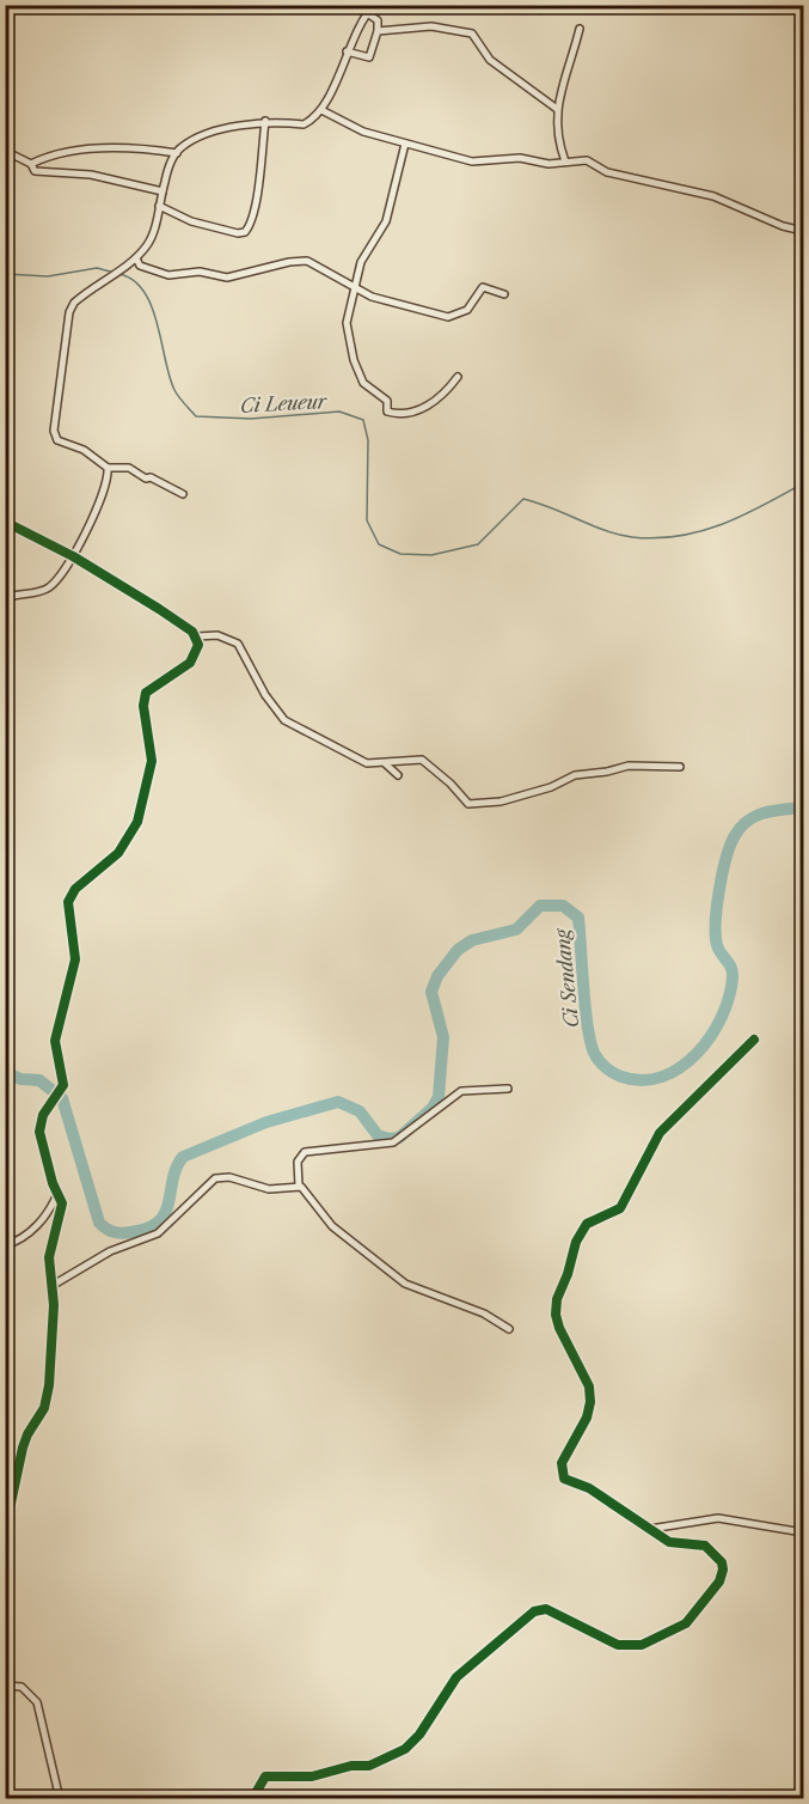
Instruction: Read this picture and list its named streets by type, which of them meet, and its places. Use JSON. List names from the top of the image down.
{
  "water": ["Ci Leueur", "Ci Sendang"]
}
